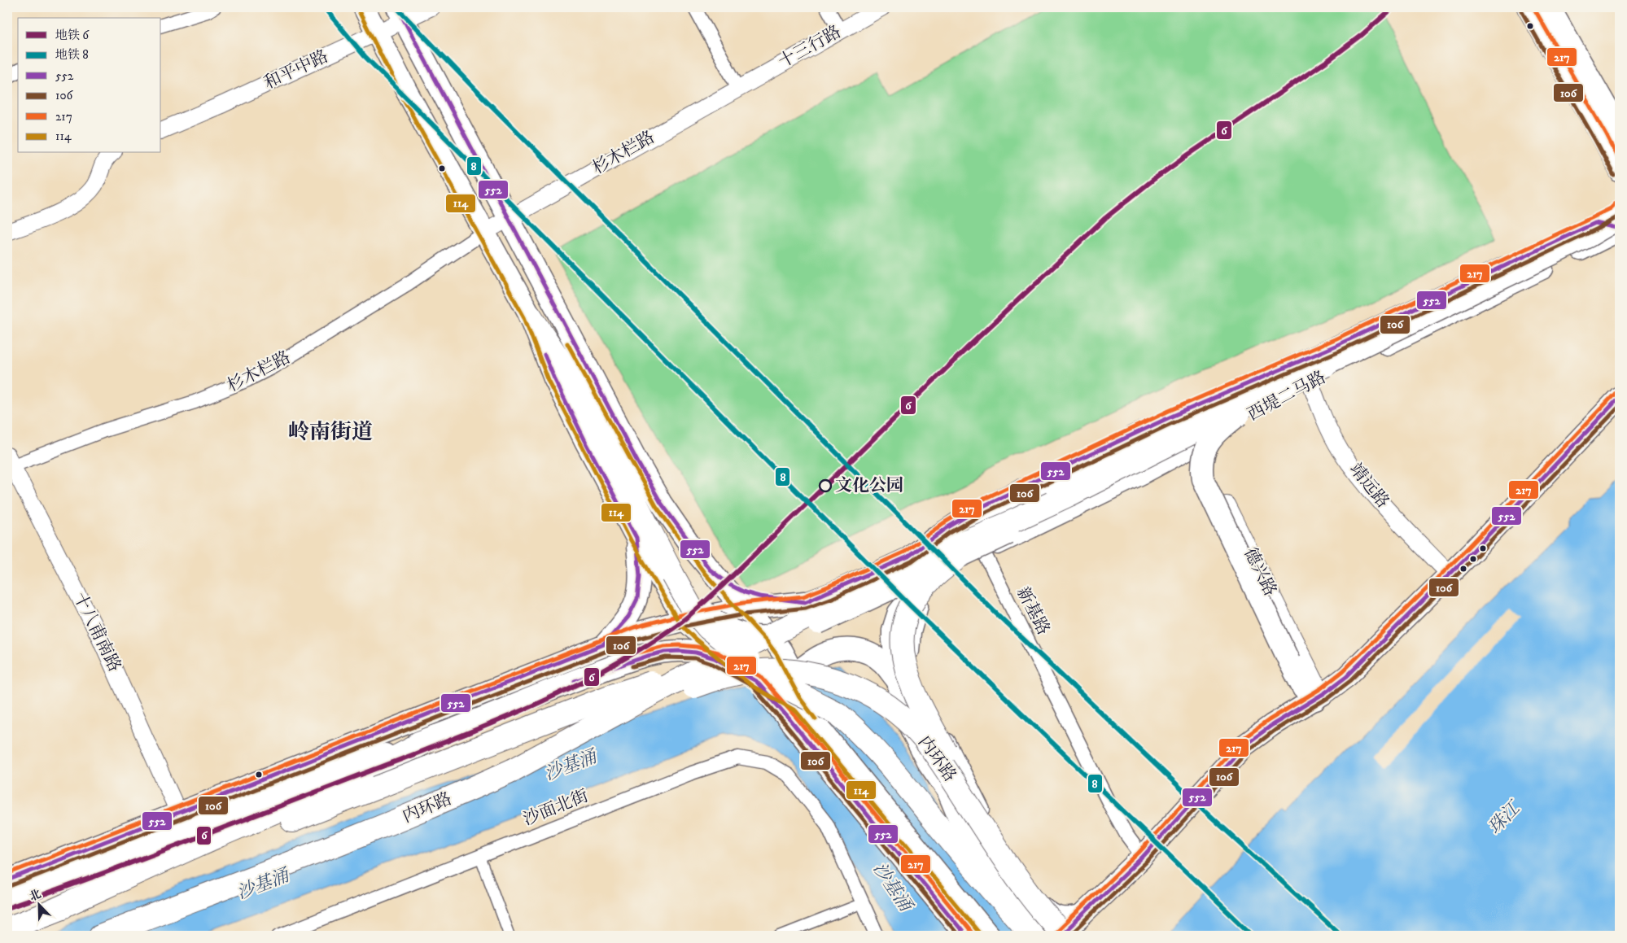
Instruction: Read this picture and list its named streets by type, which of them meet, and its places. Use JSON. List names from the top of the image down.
{
  "streets": {
    "highway": ["内环路"],
    "main road": ["西堤二马路"],
    "street": [
      "十三行路",
      "和平中路",
      "杉木栏路",
      "靖远路",
      "德兴路",
      "新基路",
      "十八甫南路",
      "沙面北街"
    ]
  },
  "crossings": [
    ["十三行路", "杉木栏路"],
    ["杉木栏路", "十八甫南路"],
    ["西堤二马路", "靖远路"],
    ["西堤二马路", "德兴路"],
    ["西堤二马路", "新基路"]
  ],
  "districts": ["岭南街道"],
  "water": ["沙基涌", "珠江"],
  "places": ["文化公园"],
  "lines": [
    "metro line 6",
    "metro line 8",
    "transit line 552",
    "transit line 217",
    "transit line 114",
    "transit line 106"
  ],
  "legend": [
    "地铁 6",
    "地铁 8",
    "552",
    "106",
    "217",
    "114"
  ],
  "north": "top left"
}
